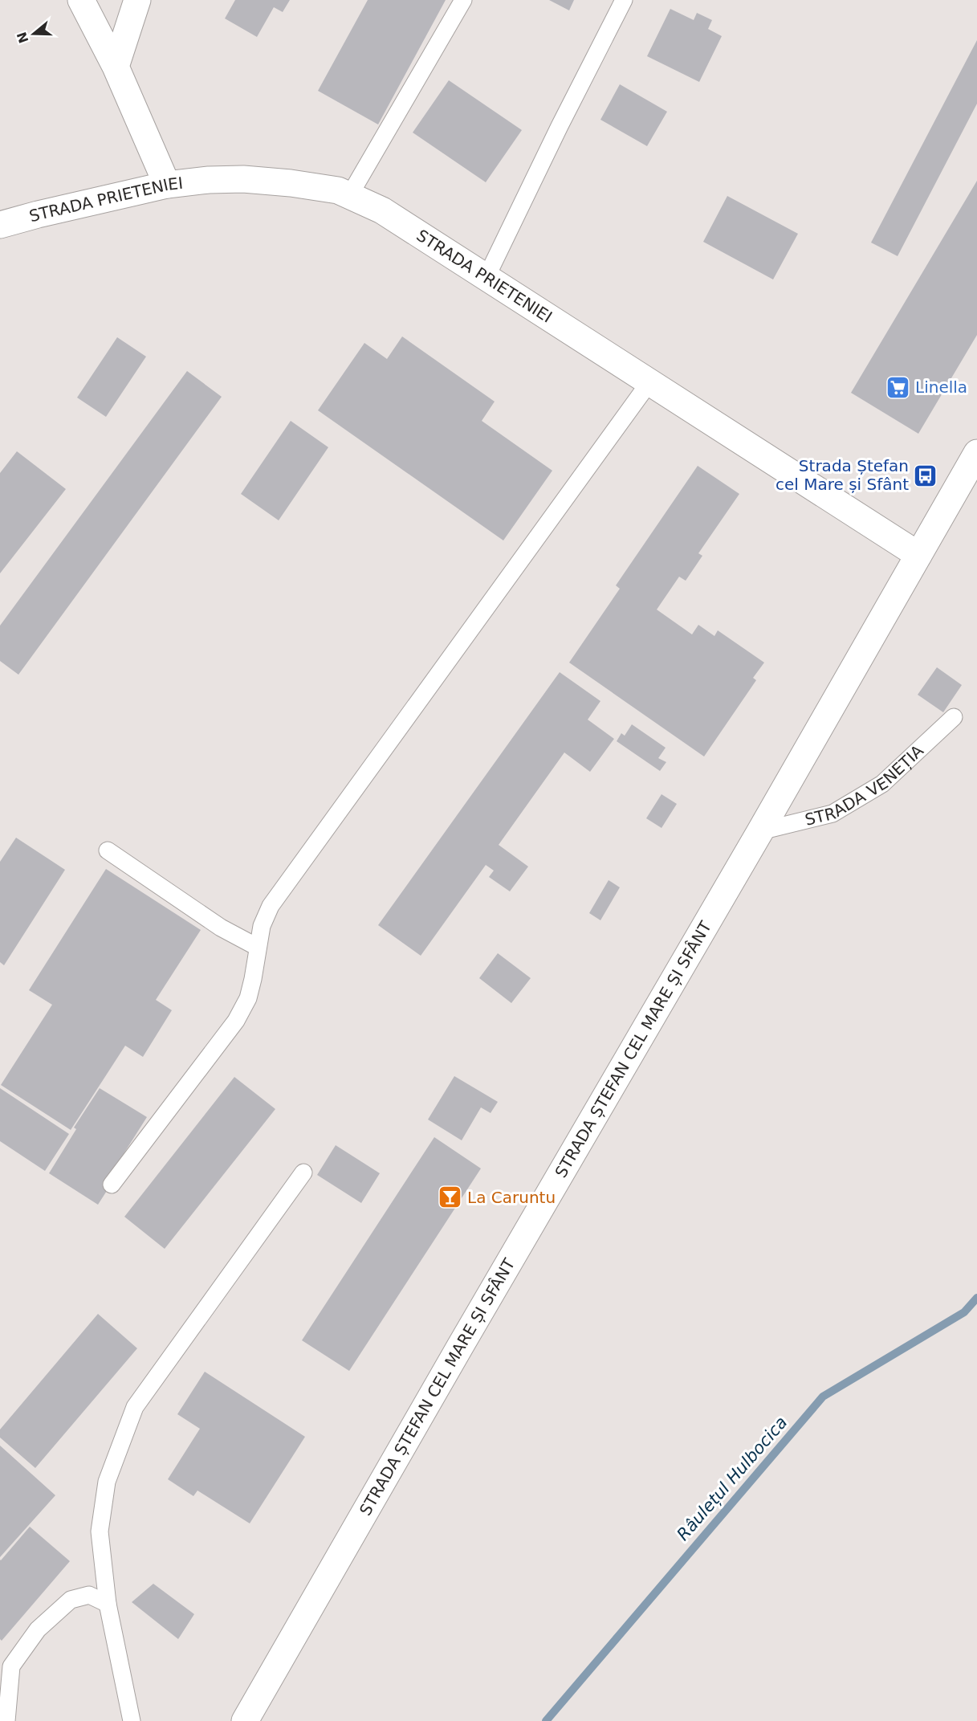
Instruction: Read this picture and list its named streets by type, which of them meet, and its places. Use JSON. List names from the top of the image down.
{
  "streets": {
    "street": ["STRADA PRIETENIEI", "STRADA ȘTEFAN CEL MARE ȘI SFÂNT"],
    "lane": ["STRADA VENEȚIA"]
  },
  "crossings": [
    ["STRADA PRIETENIEI", "STRADA ȘTEFAN CEL MARE ȘI SFÂNT"],
    ["STRADA VENEȚIA", "STRADA ȘTEFAN CEL MARE ȘI SFÂNT"]
  ],
  "water": ["Râulețul Hulbocica"],
  "places": {
    "supermarket": ["Linella"],
    "bus stop": ["Strada Ștefan cel Mare și Sfânt"],
    "bar": ["La Caruntu"]
  },
  "north": "left"
}
